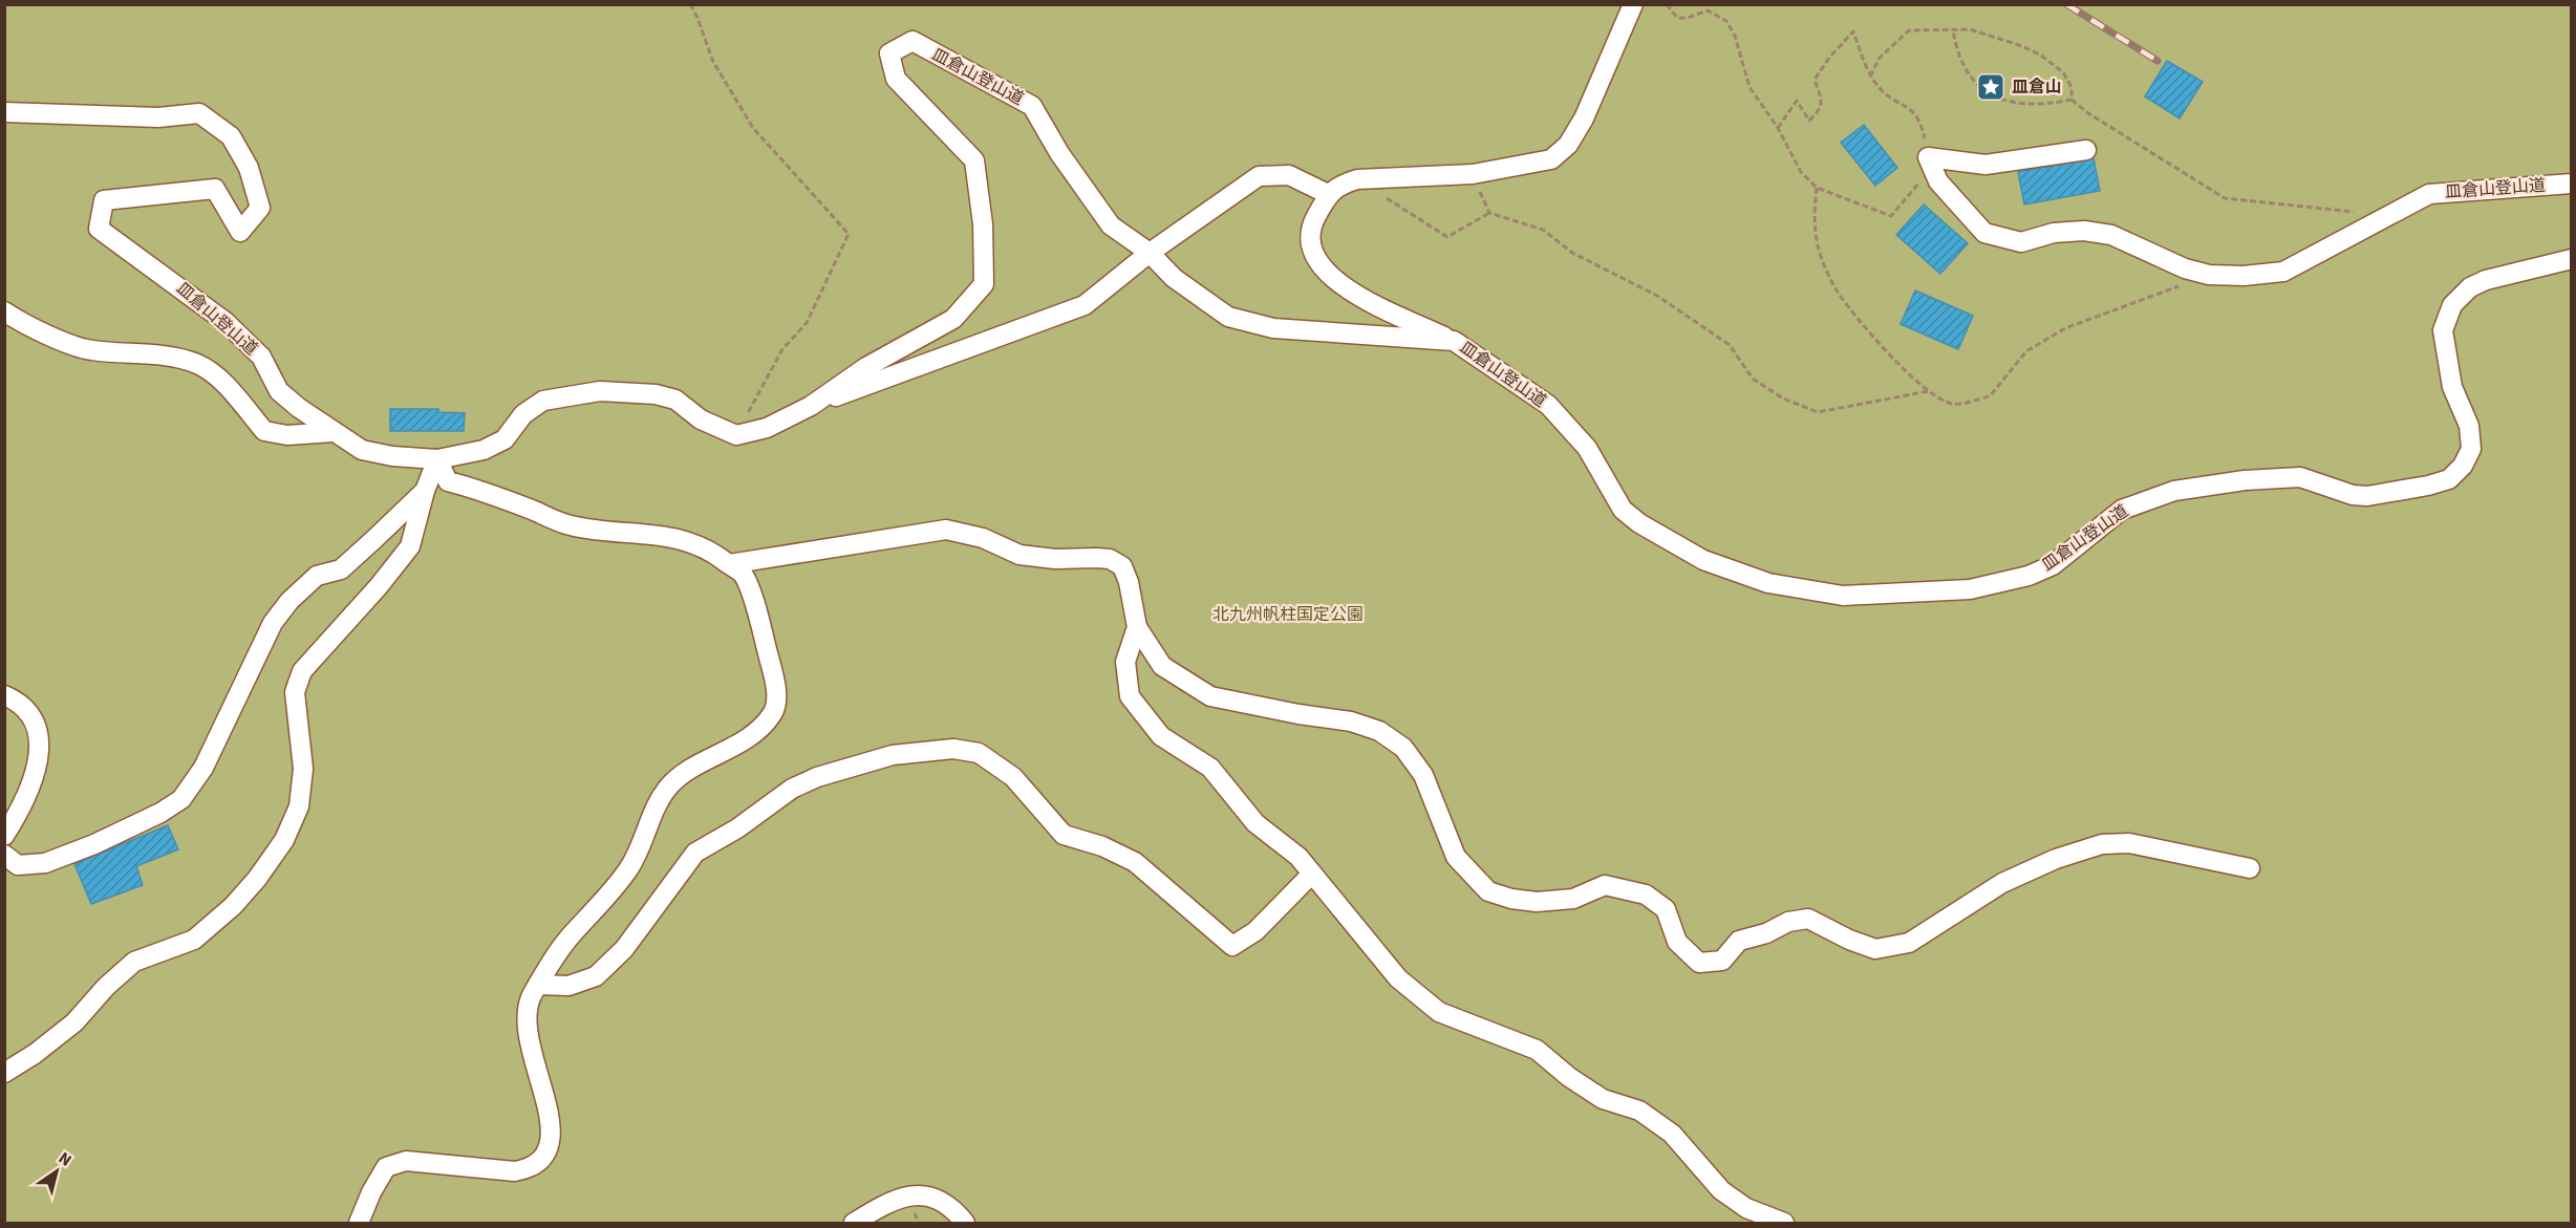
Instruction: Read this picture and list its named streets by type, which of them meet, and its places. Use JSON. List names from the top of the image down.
{
  "streets": {
    "street": ["皿倉山登山道"]
  },
  "parks": ["北九州帆柱国定公園"],
  "places": {
    "place": ["皿倉山"]
  },
  "north": "top right"
}
